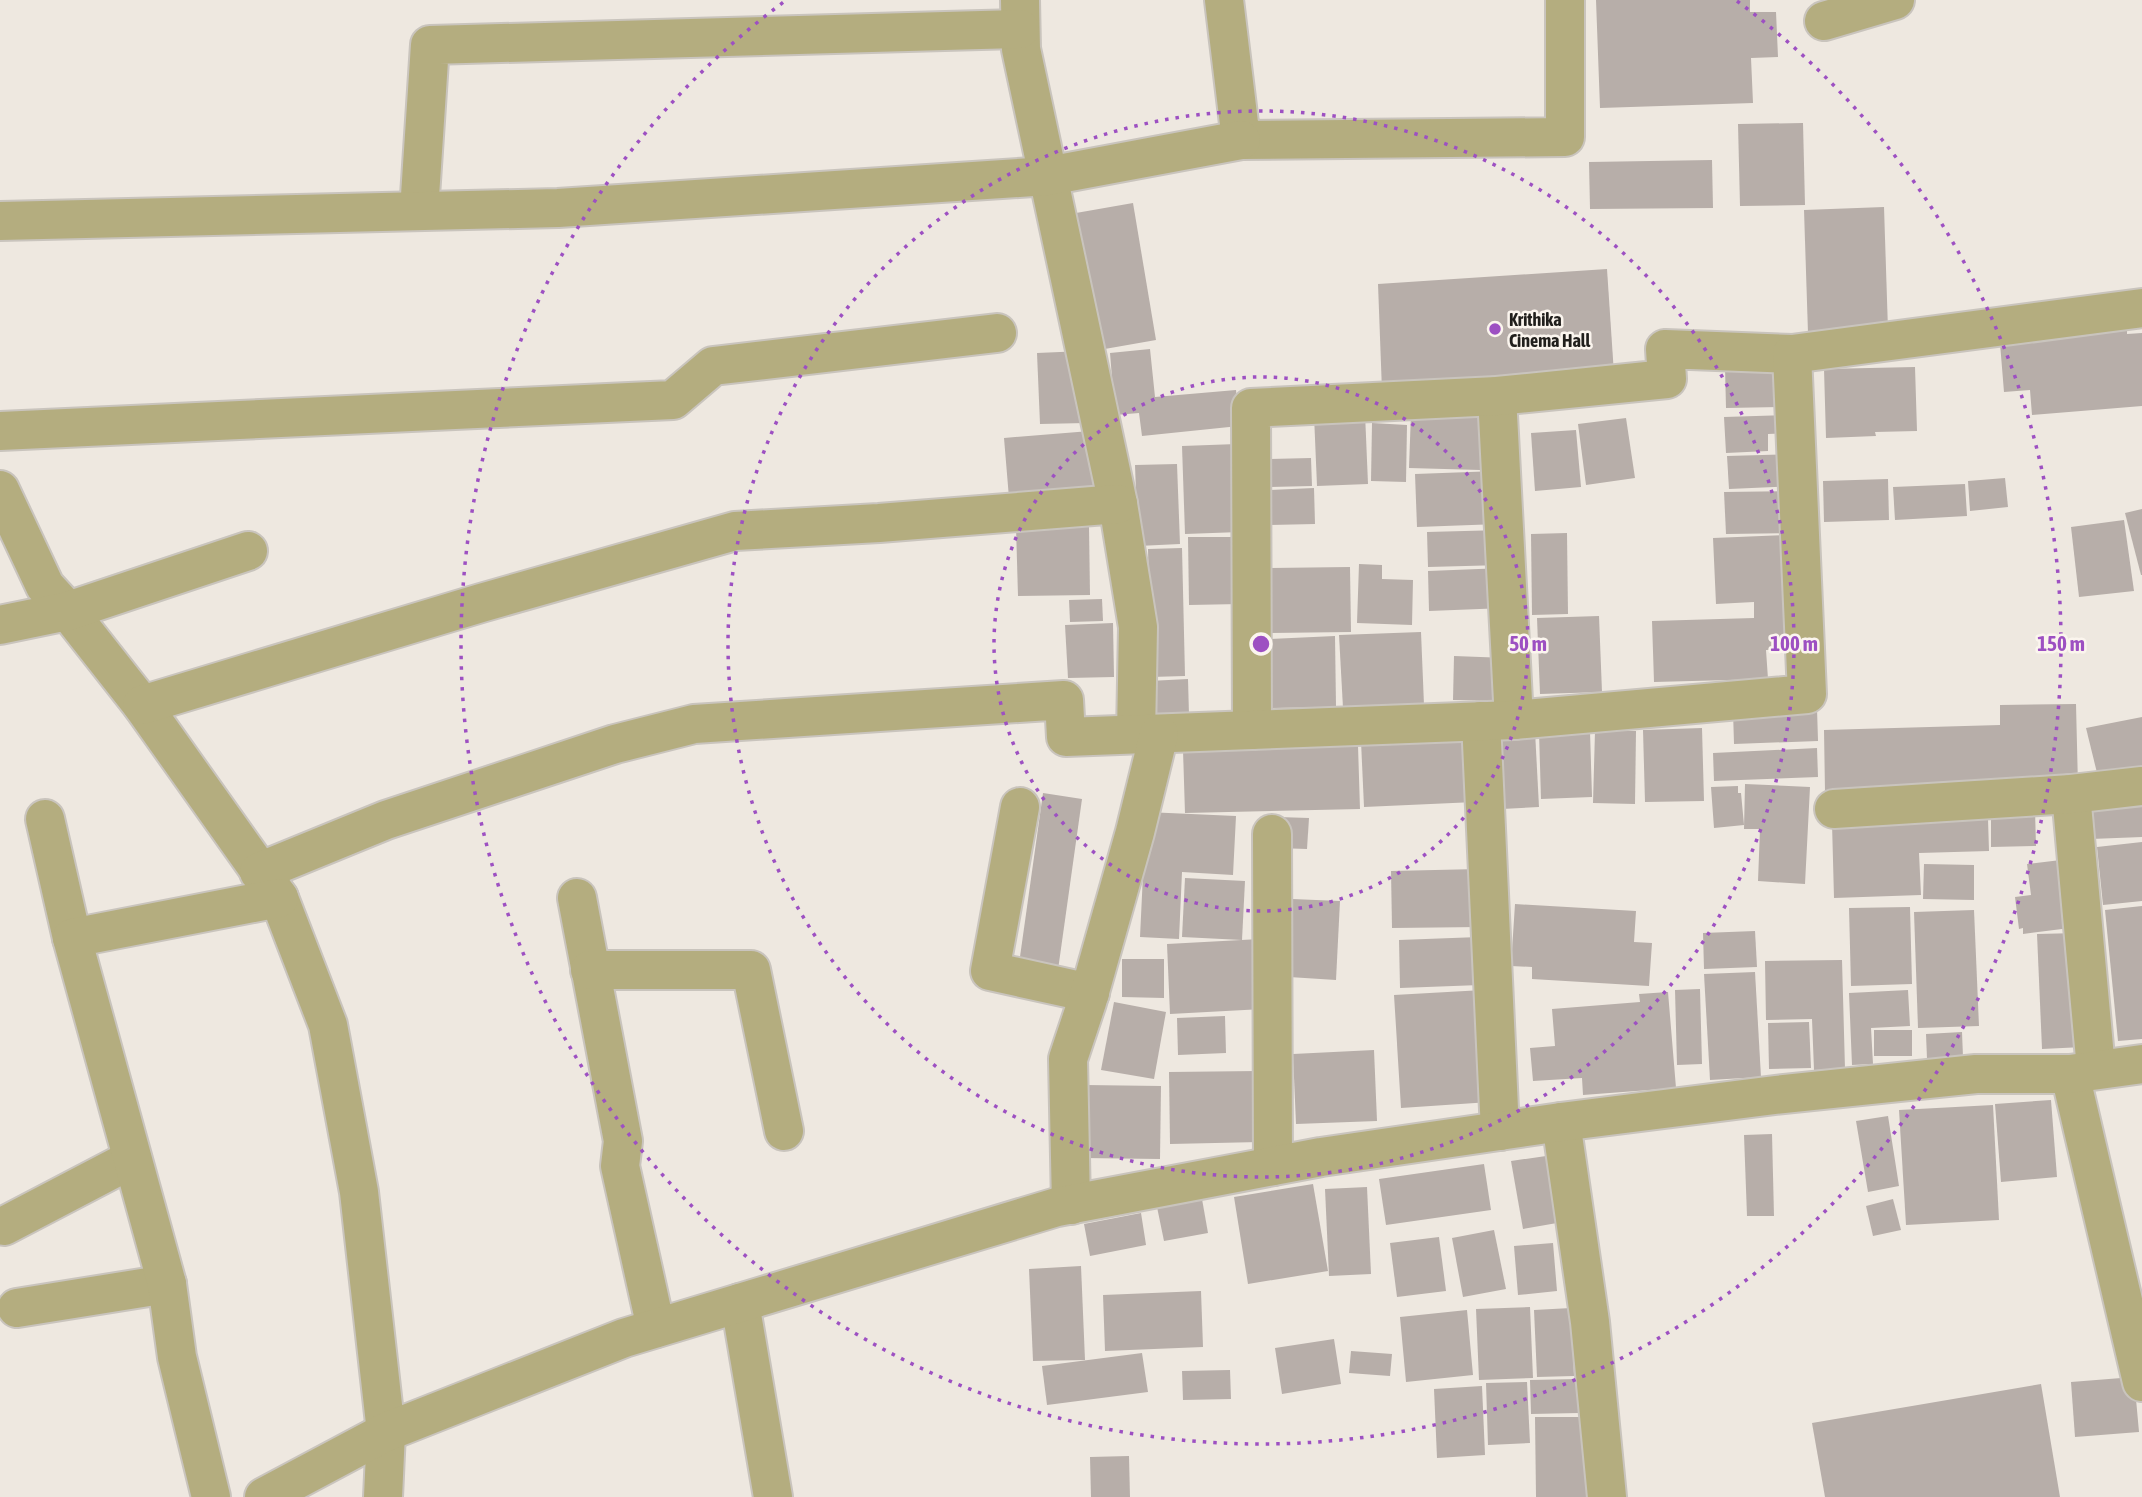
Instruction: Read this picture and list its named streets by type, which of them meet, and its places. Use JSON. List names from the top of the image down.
{
  "places": ["Krithika Cinema Hall"],
  "rings": ["50 m", "100 m", "150 m"]
}
